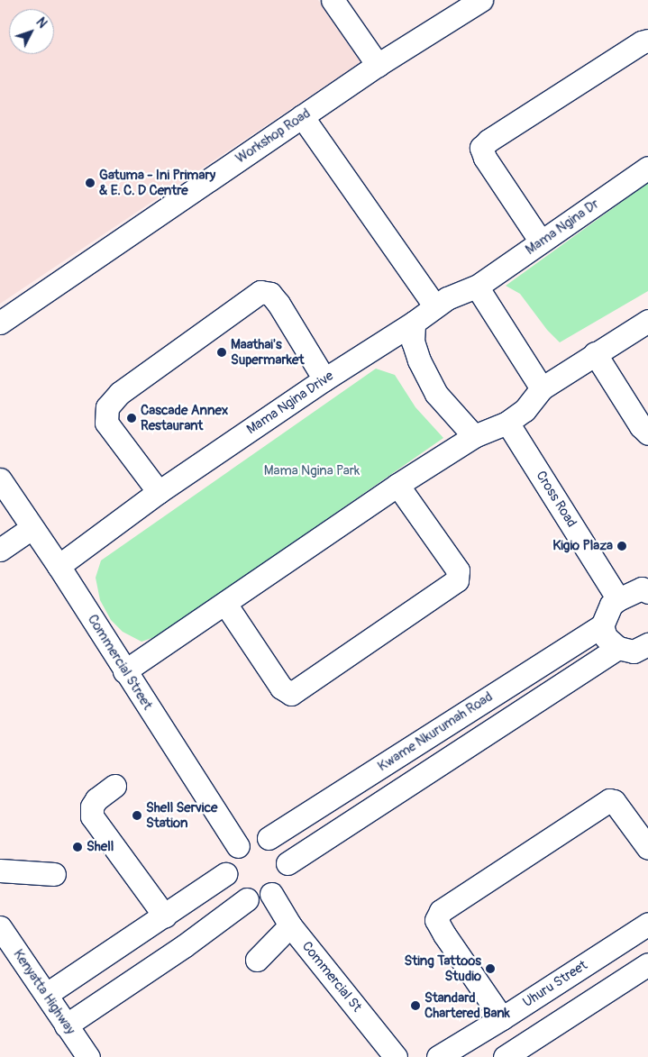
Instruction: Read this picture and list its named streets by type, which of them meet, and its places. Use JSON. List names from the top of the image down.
{
  "streets": {
    "street": [
      "Workshop Road",
      "Mama Ngina Dr",
      "Mama Ngina Drive",
      "Cross Road",
      "Commercial Street",
      "Kwame Nkurumah Road",
      "Commercial St",
      "Uhuru Street",
      "Kenyatta Highway"
    ]
  },
  "crossings": [
    ["Mama Ngina Dr", "Mama Ngina Drive"],
    ["Mama Ngina Drive", "Commercial Street"],
    ["Commercial Street", "Kwame Nkurumah Road"],
    ["Commercial Street", "Commercial St"],
    ["Kwame Nkurumah Road", "Commercial St"]
  ],
  "parks": ["Mama Ngina Park"],
  "places": [
    "Gatuma - Ini Primary & E. C. D Centre",
    "Maathai's Supermarket",
    "Cascade Annex Restaurant",
    "Kigio Plaza",
    "Shell Service Station",
    "Shell",
    "Sting Tattoos Studio",
    "Standard Chartered Bank"
  ],
  "north": "top right"
}
